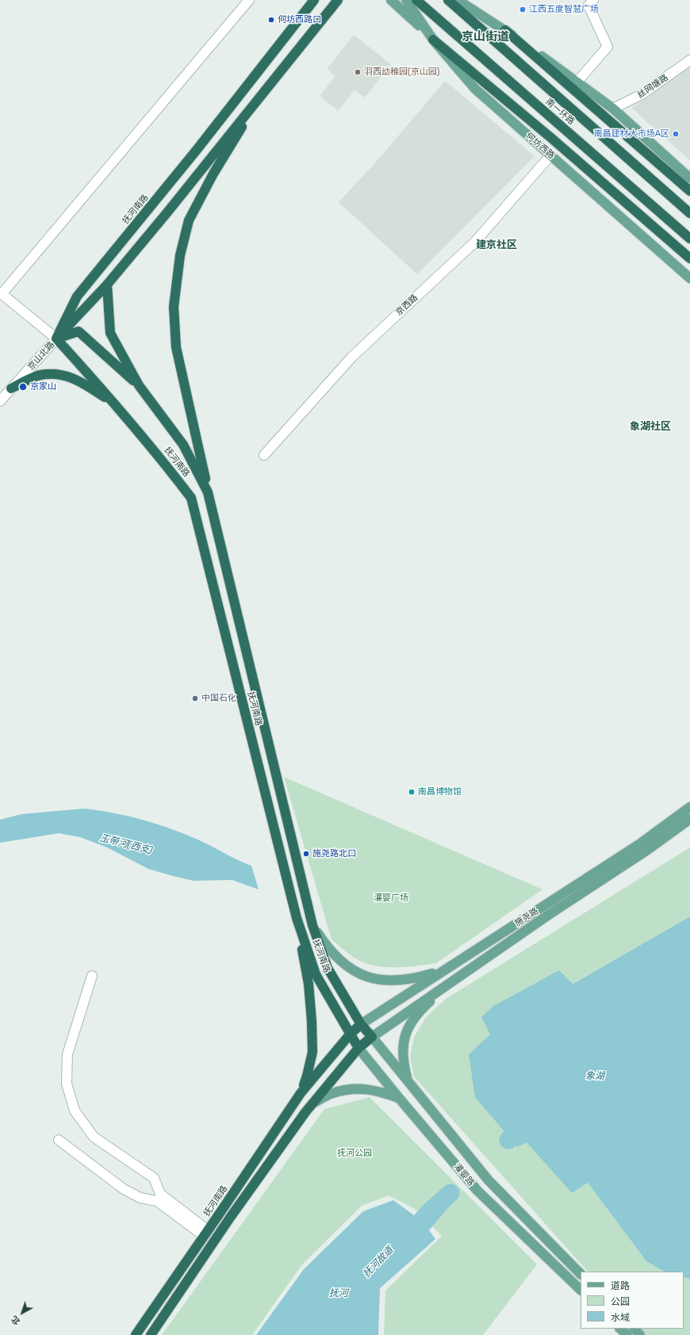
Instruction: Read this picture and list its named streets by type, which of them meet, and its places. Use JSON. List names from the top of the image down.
{
  "streets": {
    "highway": ["南一环路", "抚河南路"],
    "main road": ["何坊西路", "施尧路", "灌婴路"],
    "street": ["丝网塘路", "京西路", "京山北路"]
  },
  "crossings": [
    ["何坊西路", "京西路"],
    ["抚河南路", "京山北路"],
    ["抚河南路", "施尧路"],
    ["抚河南路", "灌婴路"],
    ["施尧路", "灌婴路"]
  ],
  "districts": ["京山街道", "建京社区", "象湖社区"],
  "water": [
    "玉带河(西支)",
    "象湖",
    "抚河故道",
    "抚河"
  ],
  "parks": ["灌婴广场", "抚河公园"],
  "places": [
    "江西五度智慧广场",
    "何坊西路口",
    "羽西幼稚园(京山园)",
    "南昌建材大市场A区",
    "京家山",
    "中国石化",
    "南昌博物馆",
    "施尧路北口"
  ],
  "legend": ["道路", "公园", "水域"],
  "north": "bottom left"
}
